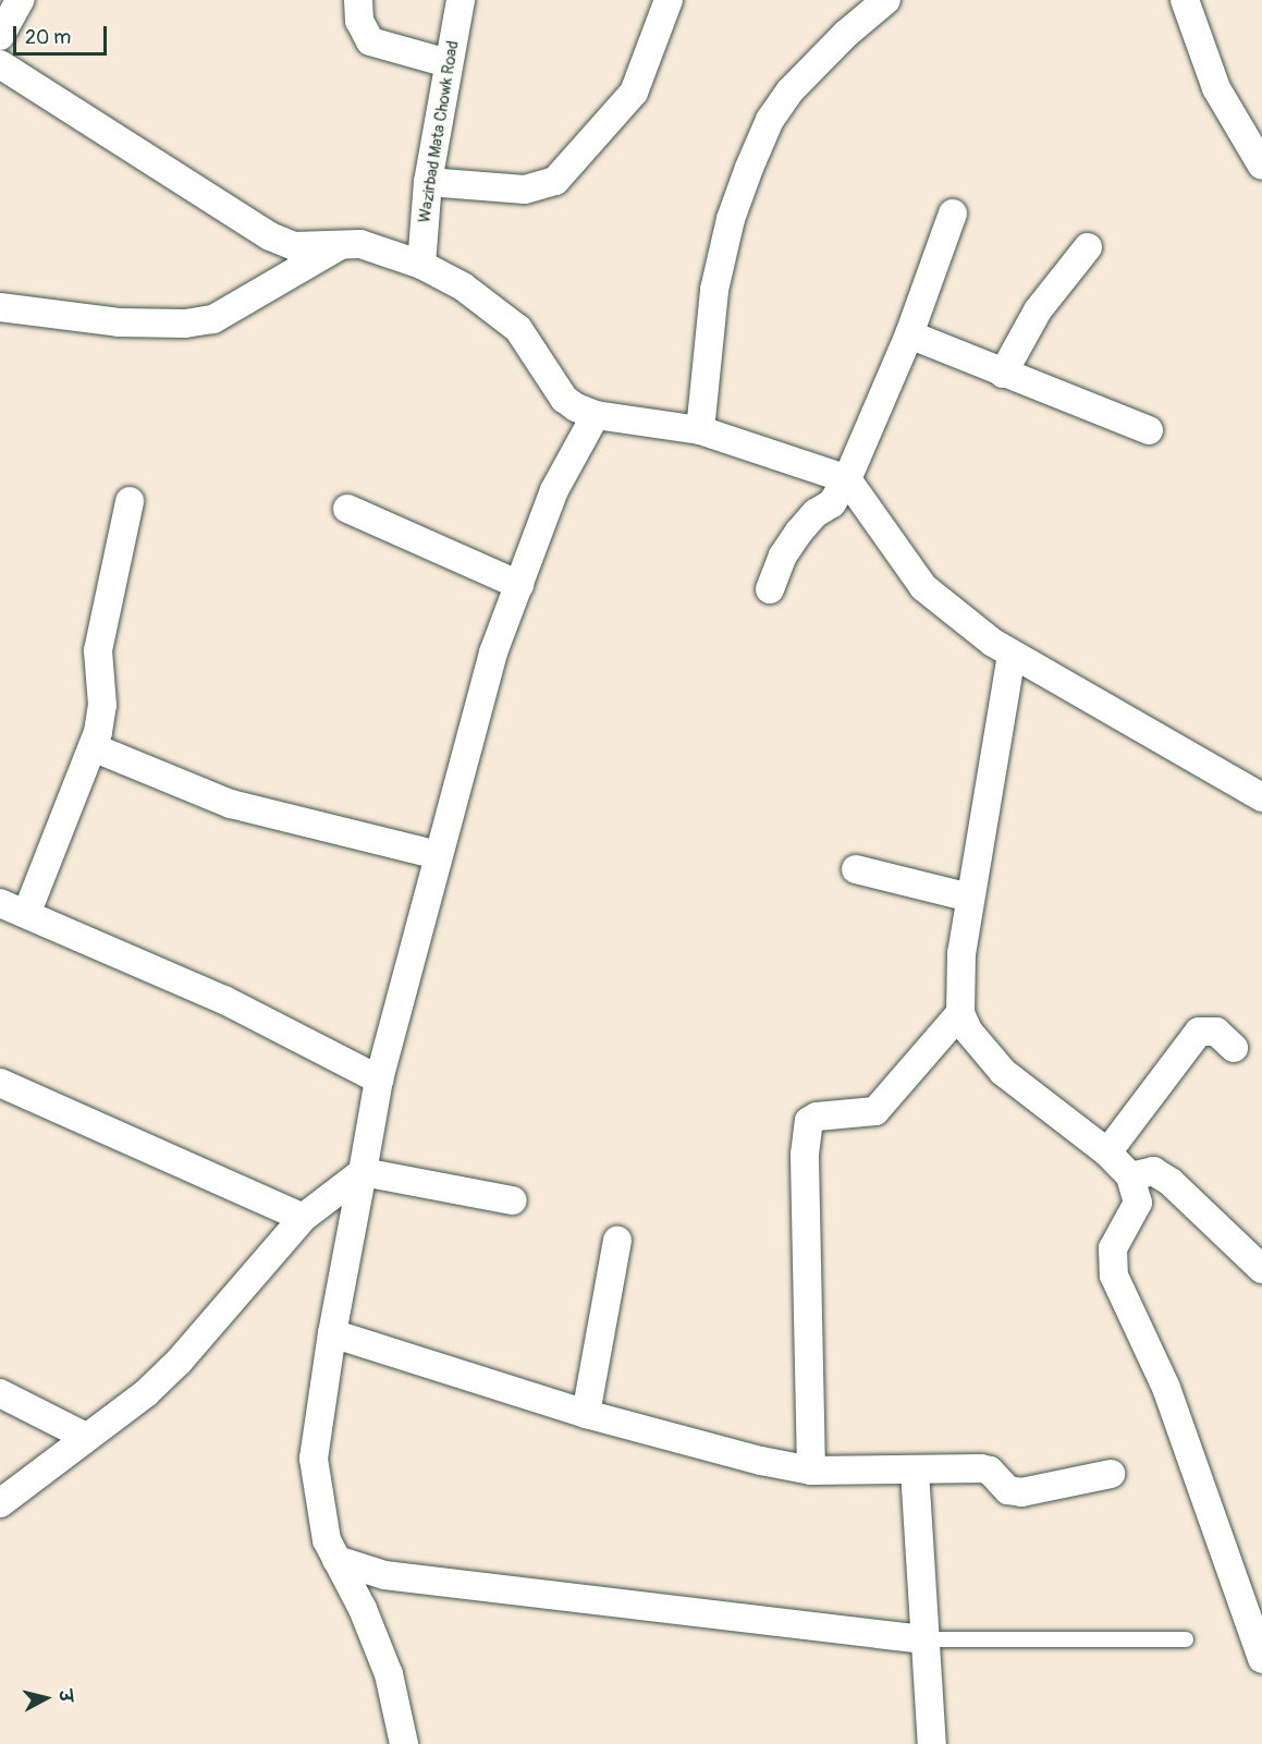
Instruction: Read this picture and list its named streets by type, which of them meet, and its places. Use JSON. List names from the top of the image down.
{
  "streets": {
    "street": ["Wazirbad Mata Chowk Road"]
  },
  "scale_bar": "20 m",
  "north": "right"
}
